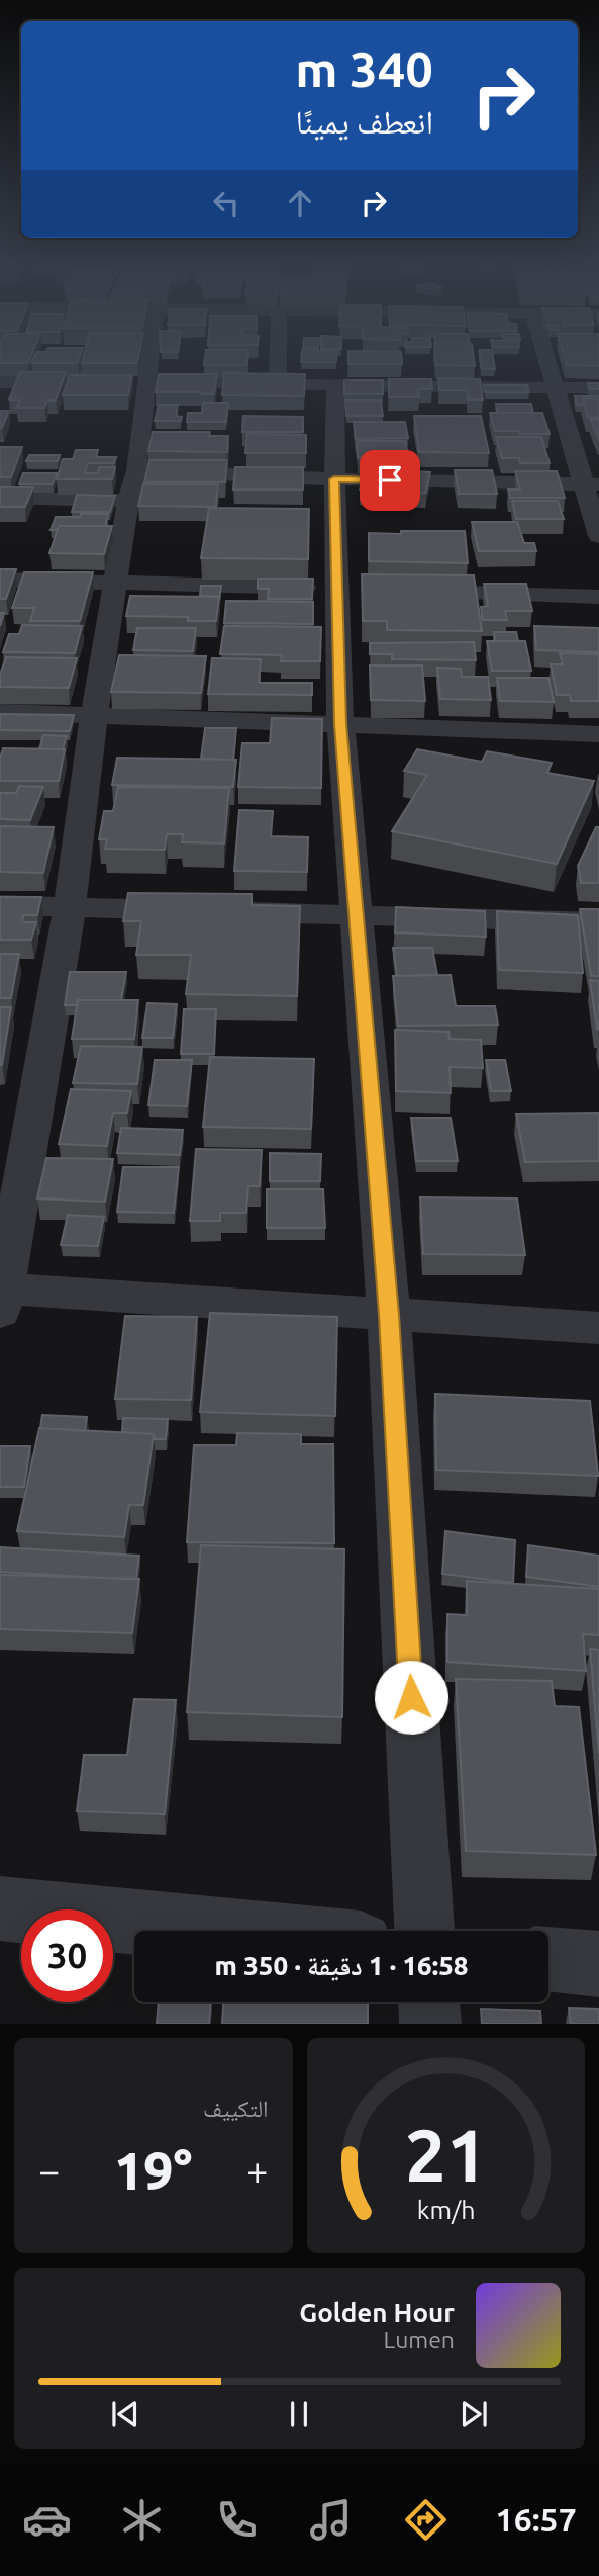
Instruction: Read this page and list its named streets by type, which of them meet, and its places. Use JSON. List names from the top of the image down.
{
  "page": {
    "turn": ["340 m", "انعطف يمينًا"],
    "limit": "30",
    "trip": "16:58 · 1 دقيقة · 350 m",
    "tile": "التكييف",
    "heat": ["−", "19°", "+"],
    "song": ["Golden Hour", "Lumen"],
    "tabs": "16:57",
    "gauge": ["21", "km/h"]
  }
}
